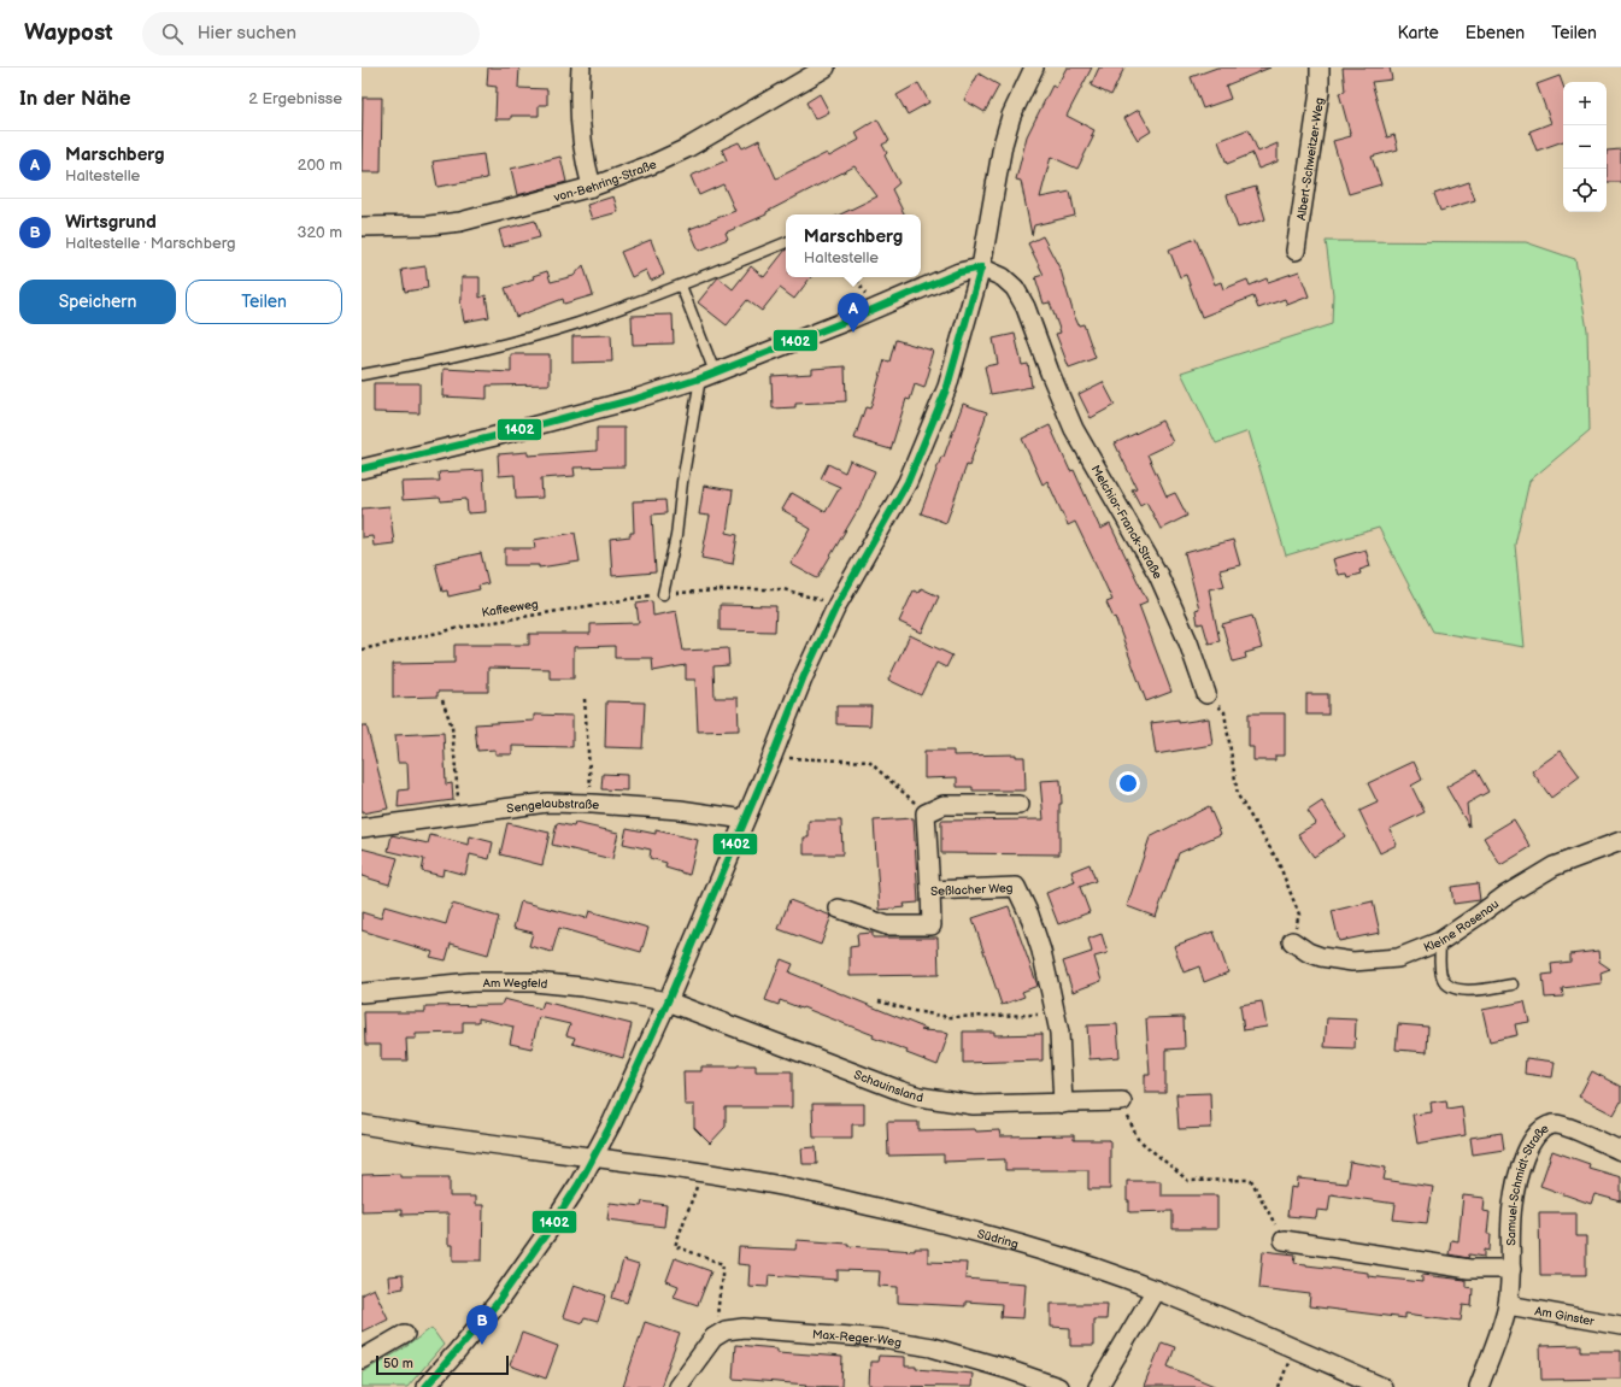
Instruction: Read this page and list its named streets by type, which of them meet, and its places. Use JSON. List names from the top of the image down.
{
  "streets": {
    "street": [
      "Albert-Schweitzer-Weg",
      "von-Behring-Straße",
      "Melchior-Franck-Straße",
      "Sengelaubstraße",
      "Seßlacher Weg",
      "Kleine Rosenau",
      "Am Wegfeld",
      "Schauinsland",
      "Samuel-Schmidt-Straße",
      "Südring",
      "Am Ginster",
      "Max-Reger-Weg"
    ],
    "path": ["Kaffeeweg"]
  },
  "crossings": [
    ["Seßlacher Weg", "Schauinsland"],
    ["Am Wegfeld", "Schauinsland"],
    ["Samuel-Schmidt-Straße", "Am Ginster"]
  ],
  "lines": ["transit line 1402"],
  "scale_bar": "50 m",
  "page": {
    "header": "Waypost",
    "search": "Hier suchen",
    "nav": ["Karte", "Ebenen", "Teilen"],
    "heading": ["In der Nähe", "2 Ergebnisse"],
    "map_buttons": ["+", "−"],
    "list": [
      {
        "mark": "A",
        "name": "Marschberg",
        "note": "Haltestelle",
        "value": "200 m"
      },
      {
        "mark": "B",
        "name": "Wirtsgrund",
        "note": "Haltestelle · Marschberg",
        "value": "320 m"
      }
    ],
    "popup": ["Marschberg", "Haltestelle"],
    "buttons": ["Speichern", "Teilen"],
    "pins": ["A", "B"],
    "scale": "50 m"
  }
}
